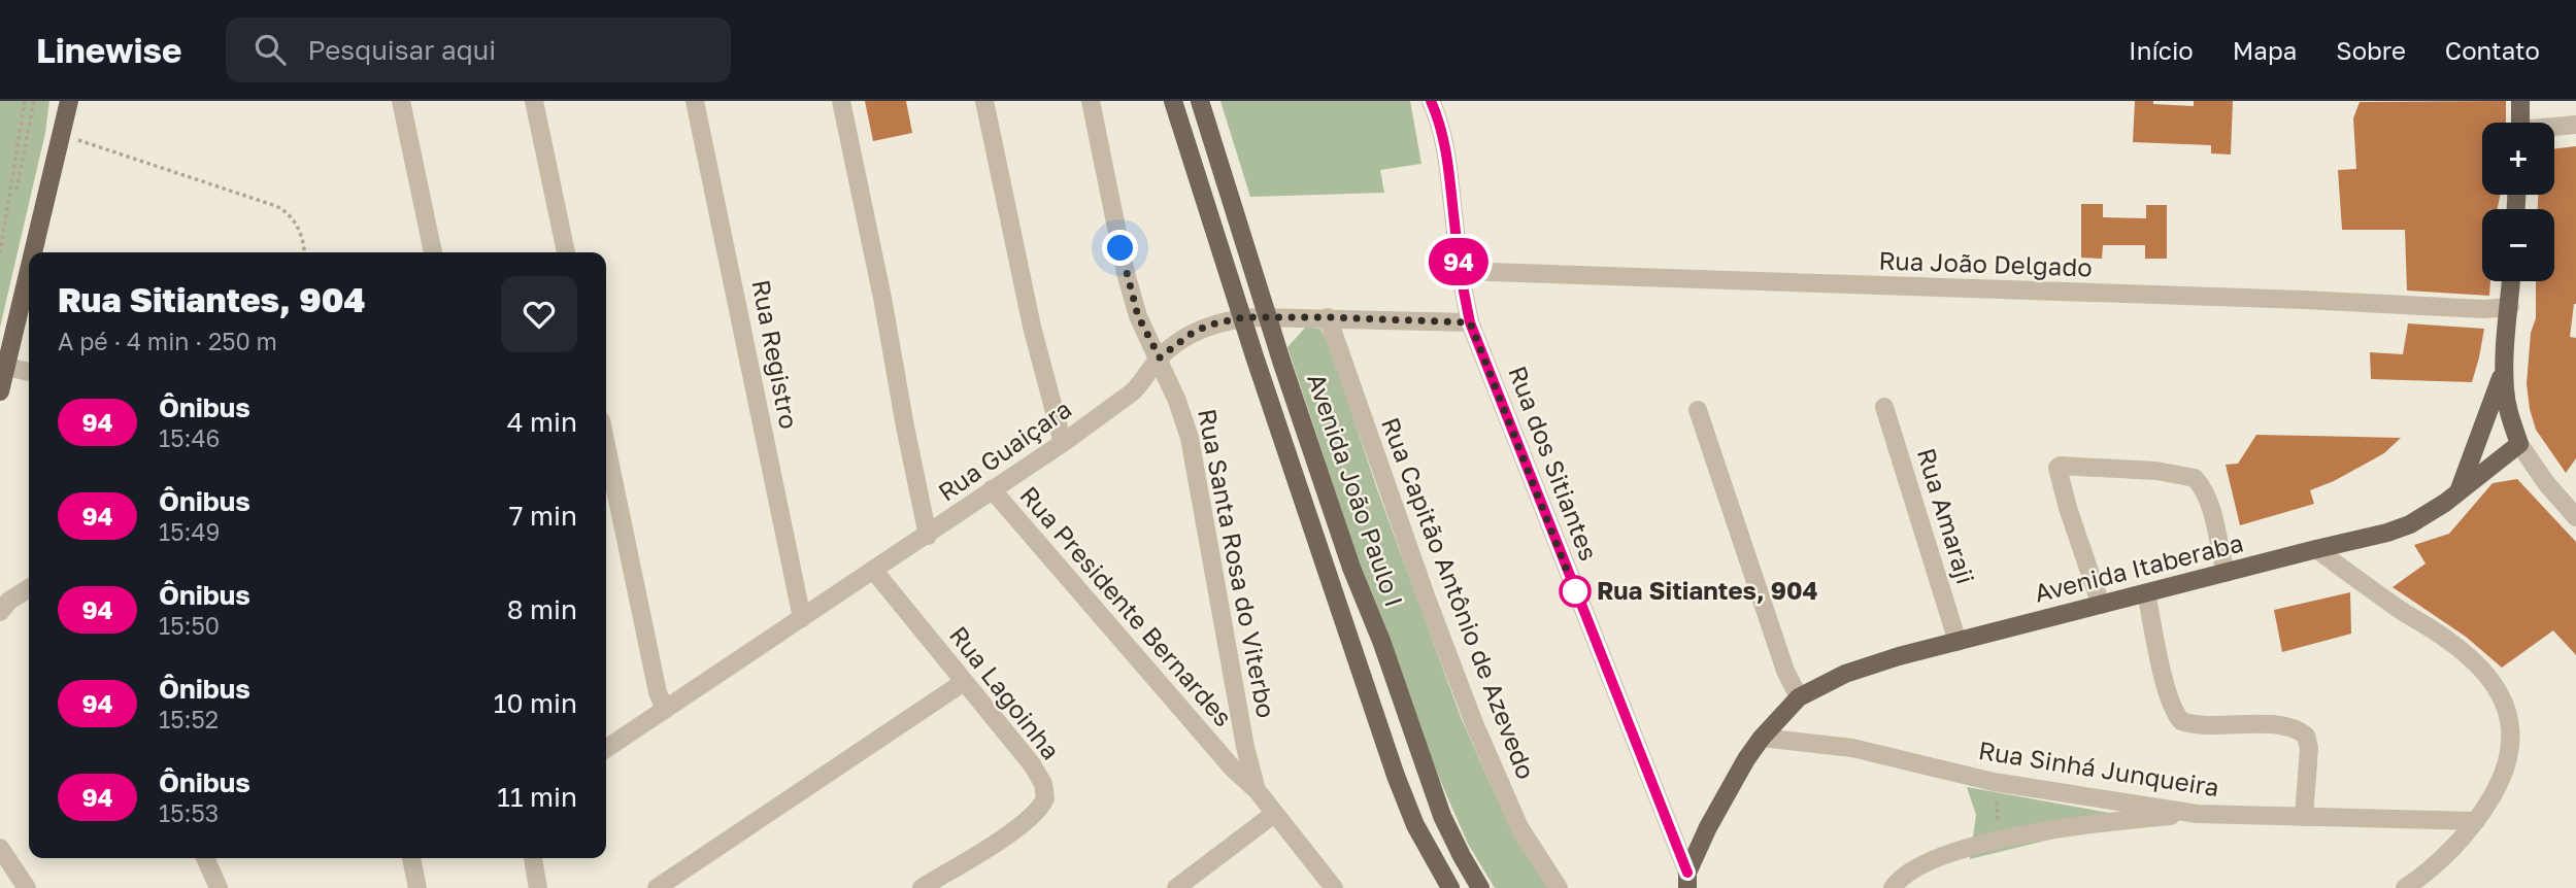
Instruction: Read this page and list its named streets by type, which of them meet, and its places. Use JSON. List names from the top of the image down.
{
  "streets": {
    "main road": ["Avenida João Paulo I", "Avenida Itaberaba"],
    "street": [
      "Rua João Delgado",
      "Rua Registro",
      "Rua Guaiçara",
      "Rua dos Sitiantes",
      "Rua Amaraji",
      "Rua Santa Rosa do Viterbo",
      "Rua Capitão Antônio de Azevedo",
      "Rua Presidente Bernardes",
      "Rua Lagoinha",
      "Rua Sinhá Junqueira"
    ]
  },
  "crossings": [
    ["Rua João Delgado", "Rua dos Sitiantes"],
    ["Rua Registro", "Rua Guaiçara"],
    ["Rua Guaiçara", "Rua dos Sitiantes"],
    ["Rua Guaiçara", "Avenida João Paulo I"],
    ["Rua Guaiçara", "Rua Santa Rosa do Viterbo"],
    ["Rua Guaiçara", "Rua Capitão Antônio de Azevedo"],
    ["Rua Guaiçara", "Rua Presidente Bernardes"],
    ["Rua Guaiçara", "Rua Lagoinha"],
    ["Rua dos Sitiantes", "Avenida Itaberaba"],
    ["Rua Amaraji", "Avenida Itaberaba"],
    ["Rua Santa Rosa do Viterbo", "Rua Presidente Bernardes"],
    ["Avenida Itaberaba", "Rua Sinhá Junqueira"]
  ],
  "places": ["Rua Sitiantes, 904"],
  "lines": ["bus line 94"],
  "page": {
    "header": "Linewise",
    "search": "Pesquisar aqui",
    "nav": [
      "Início",
      "Mapa",
      "Sobre",
      "Contato"
    ],
    "on_map": "94",
    "map_buttons": ["+", "−"],
    "heading": ["Rua Sitiantes, 904", "A pé · 4 min · 250 m"],
    "list": [
      {
        "mark": "94",
        "name": "Ônibus",
        "note": "15:46",
        "value": "4 min"
      },
      {
        "mark": "94",
        "name": "Ônibus",
        "note": "15:49",
        "value": "7 min"
      },
      {
        "mark": "94",
        "name": "Ônibus",
        "note": "15:50",
        "value": "8 min"
      },
      {
        "mark": "94",
        "name": "Ônibus",
        "note": "15:52",
        "value": "10 min"
      },
      {
        "mark": "94",
        "name": "Ônibus",
        "note": "15:53",
        "value": "11 min"
      }
    ]
  }
}
